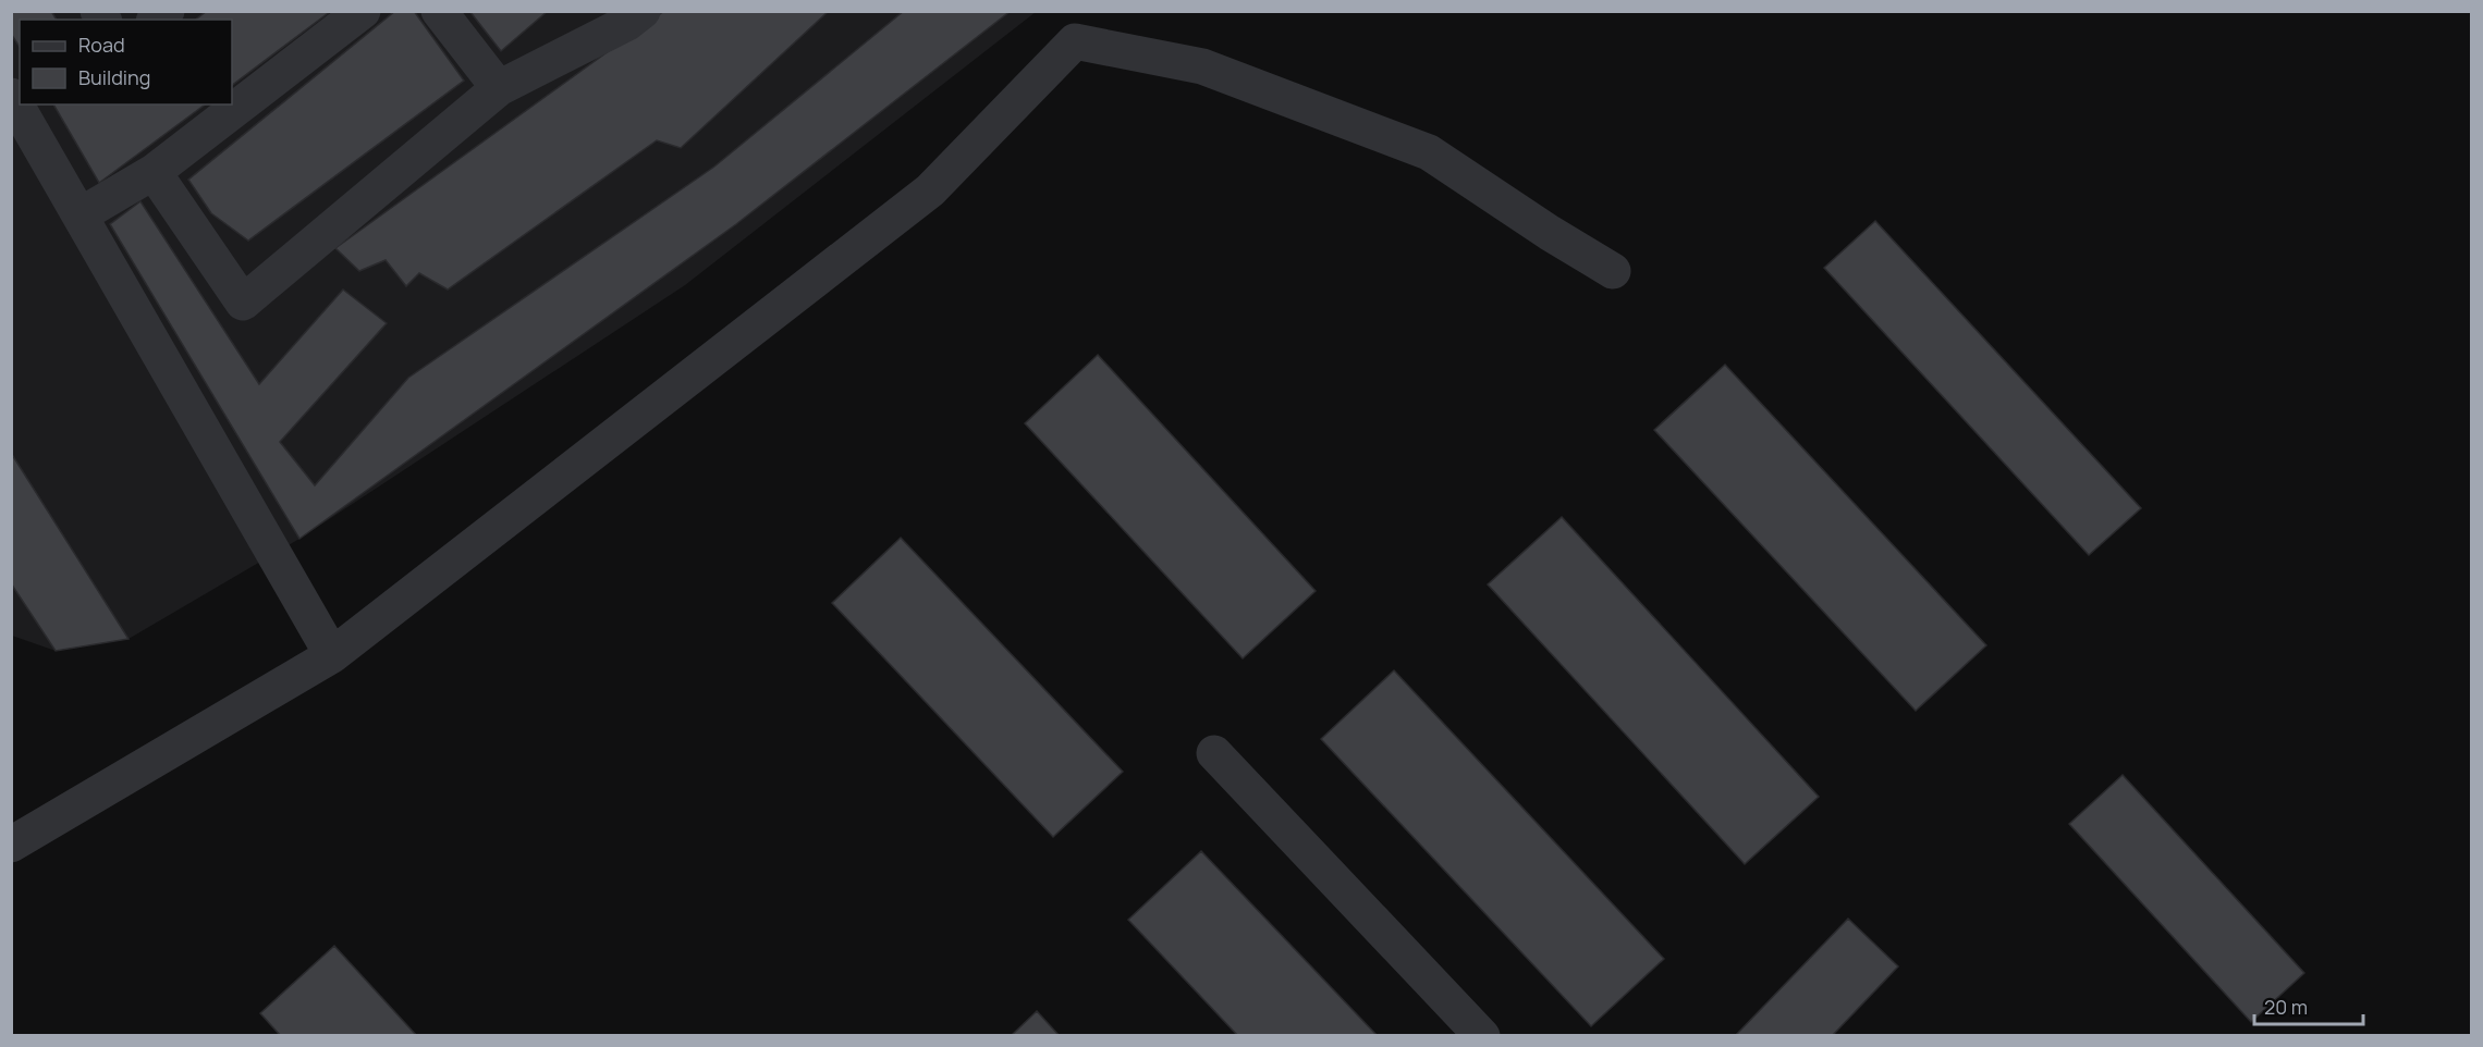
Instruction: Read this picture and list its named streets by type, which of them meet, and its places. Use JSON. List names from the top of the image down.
{
  "legend": ["Road", "Building"],
  "scale_bar": "20 m"
}
